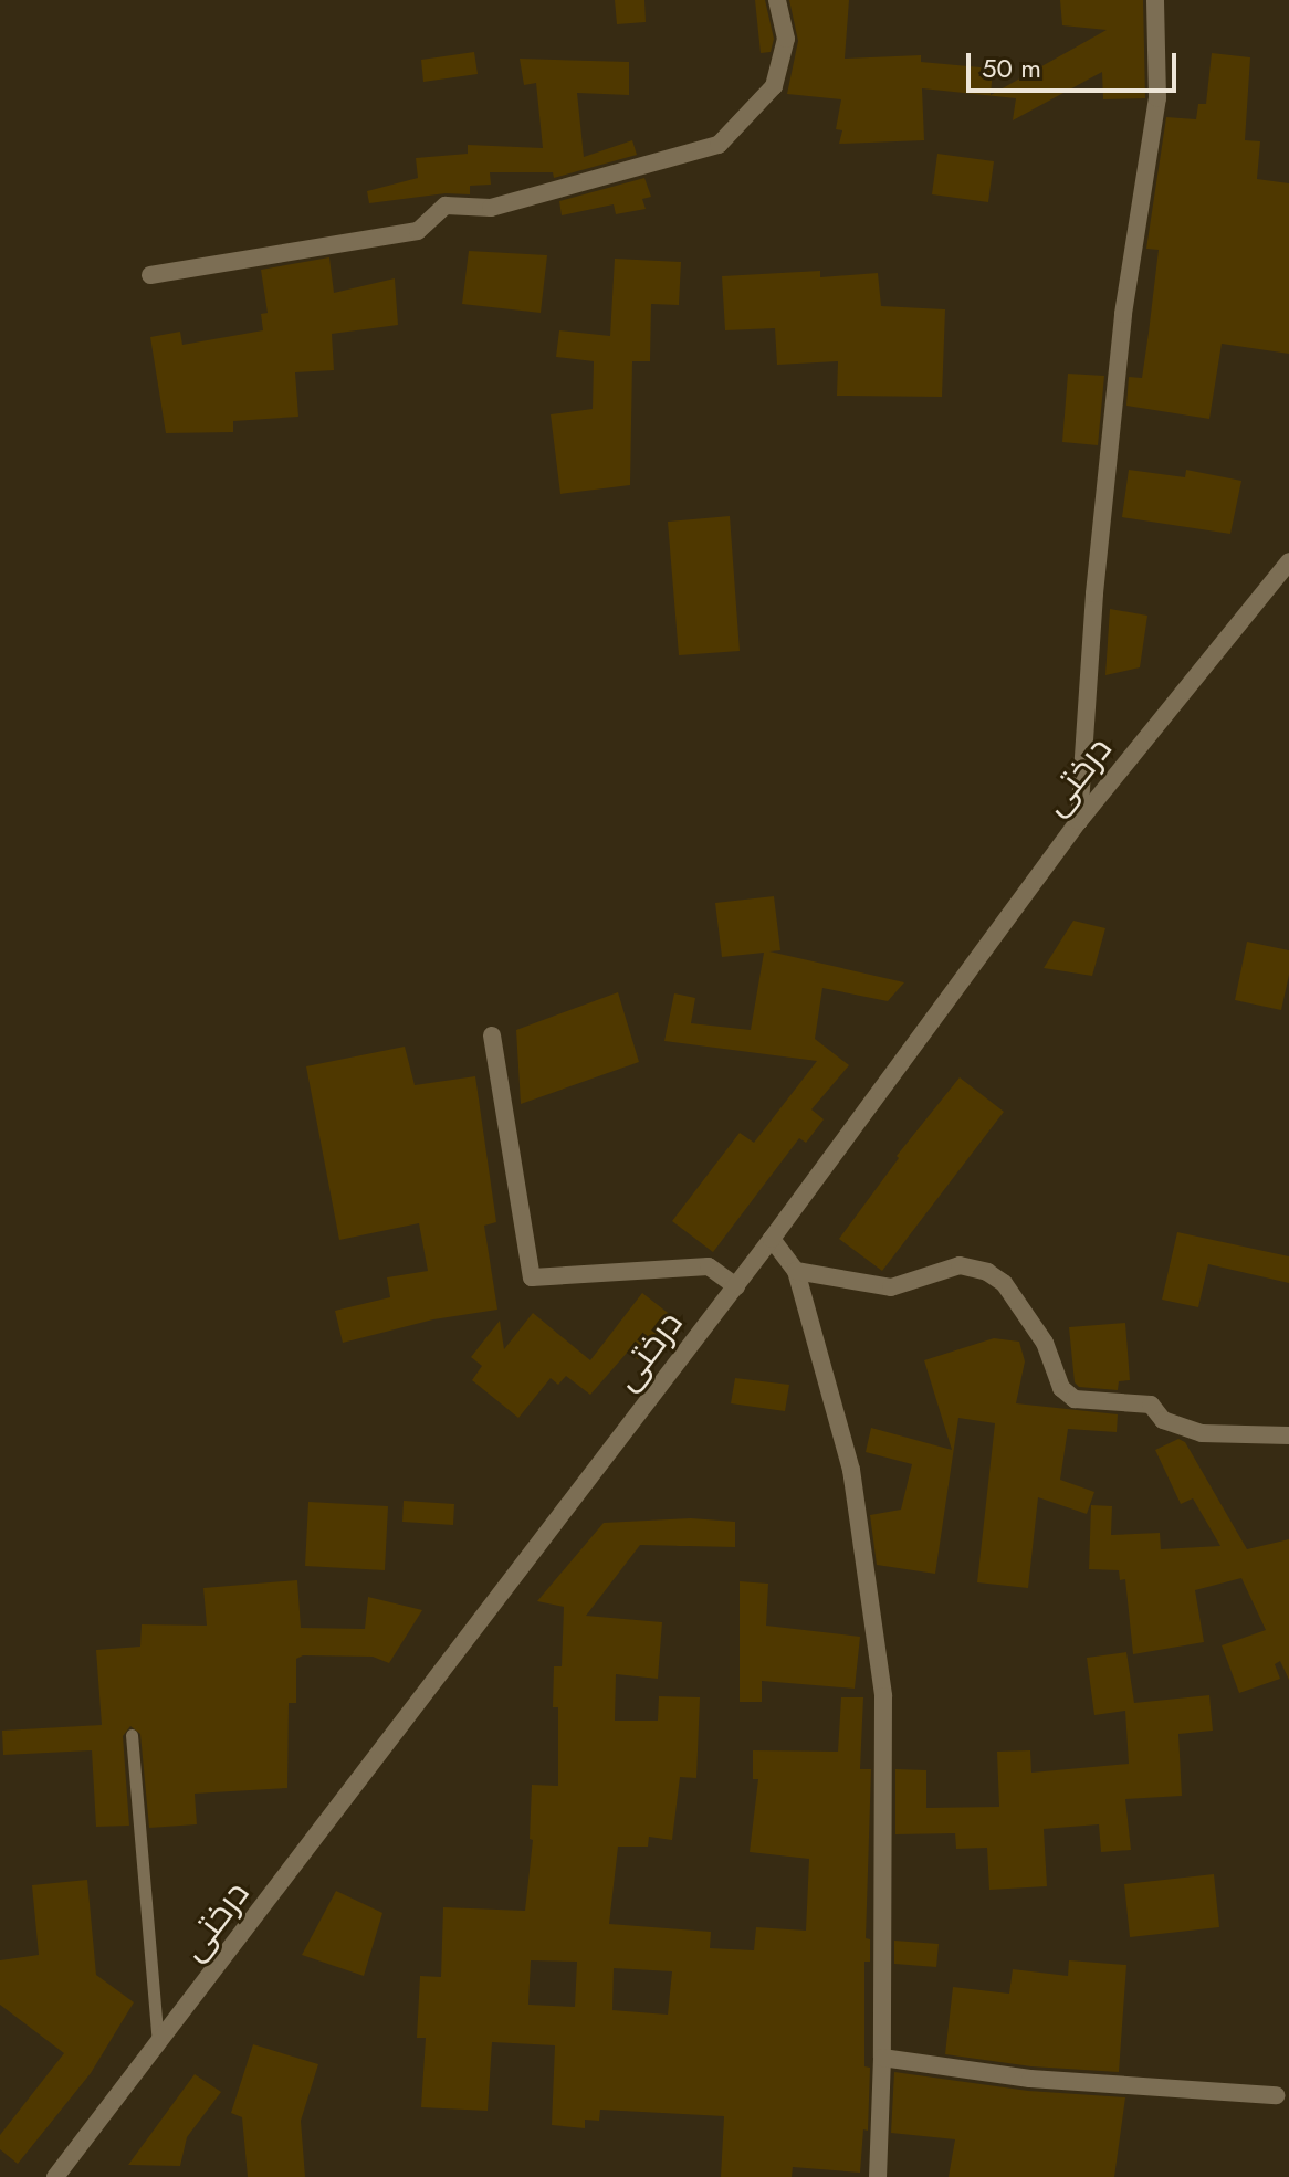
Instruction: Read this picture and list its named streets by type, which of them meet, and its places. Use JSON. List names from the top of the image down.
{
  "streets": {
    "street": ["درختی"]
  },
  "scale_bar": "50 m"
}
